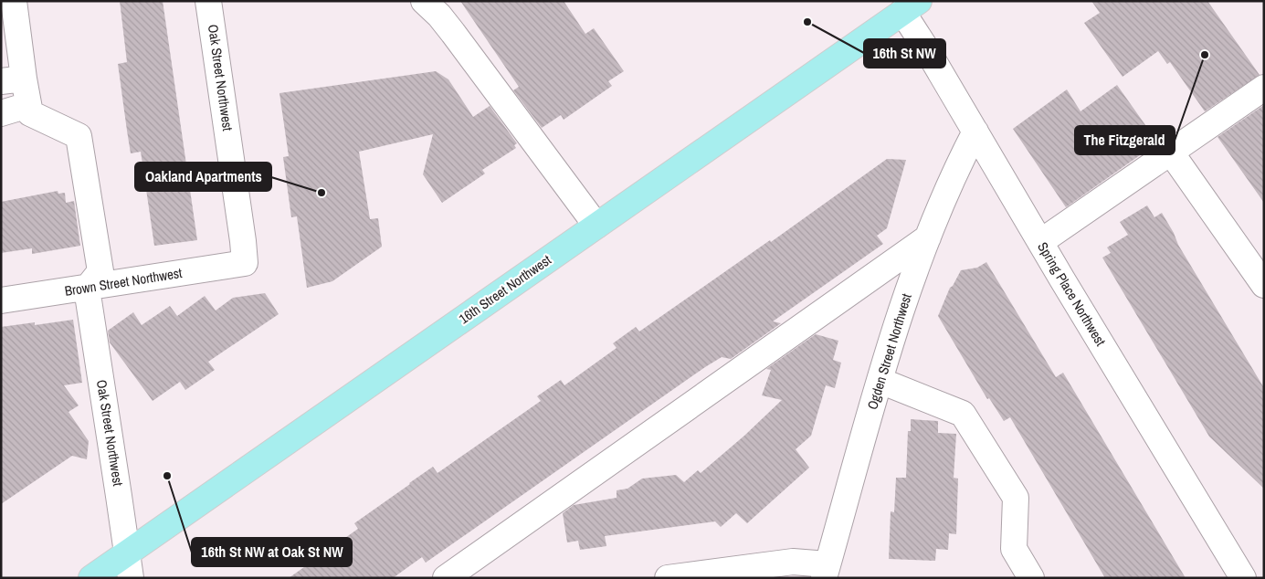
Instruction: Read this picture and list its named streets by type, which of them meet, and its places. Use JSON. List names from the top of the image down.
{
  "streets": {
    "main road": ["16th Street Northwest"],
    "street": [
      "Oak Street Northwest",
      "Brown Street Northwest",
      "Spring Place Northwest",
      "Ogden Street Northwest"
    ]
  },
  "crossings": [
    ["Oak Street Northwest", "Brown Street Northwest"],
    ["Oak Street Northwest", "16th Street Northwest"],
    ["16th Street Northwest", "Spring Place Northwest"],
    ["Spring Place Northwest", "Ogden Street Northwest"]
  ],
  "places": [
    "16th St NW",
    "The Fitzgerald",
    "Oakland Apartments",
    "16th St NW at Oak St NW"
  ]
}
